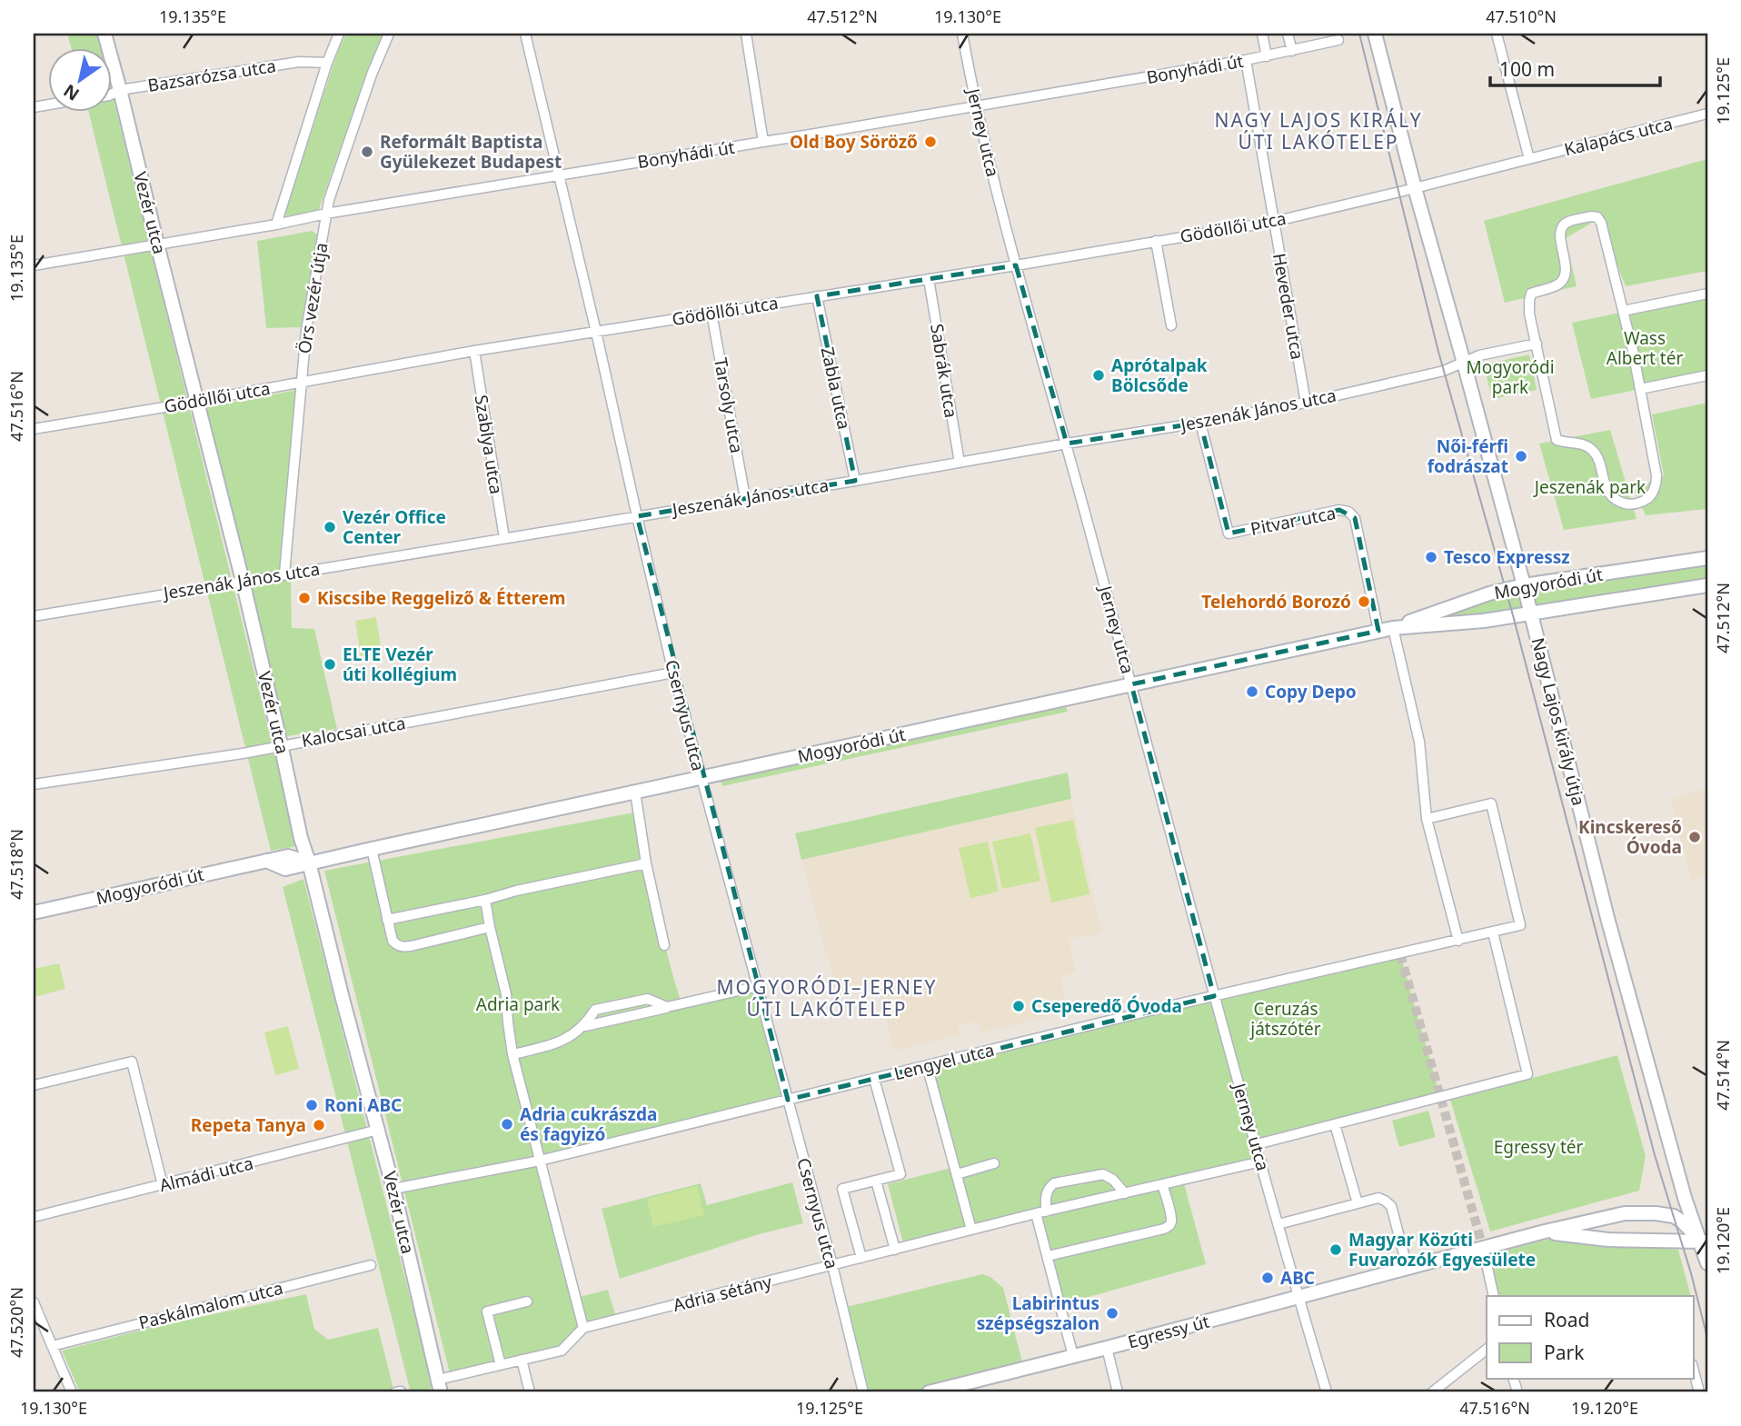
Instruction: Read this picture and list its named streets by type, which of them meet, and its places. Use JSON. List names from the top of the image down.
{
  "streets": {
    "street": [
      "Bonyhádi út",
      "Bazsarózsa utca",
      "Jerney utca",
      "Kalapács utca",
      "Vezér utca",
      "Gödöllői utca",
      "Örs vezér útja",
      "Heveder utca",
      "Sabrák utca",
      "Zabla utca",
      "Tarsoly utca",
      "Jeszenák János utca",
      "Szablya utca",
      "Pitvar utca",
      "Mogyoródi út",
      "Csernyus utca",
      "Nagy Lajos király útja",
      "Kalocsai utca",
      "Lengyel utca",
      "Almádi utca",
      "Adria sétány",
      "Paskálmalom utca",
      "Egressy út"
    ]
  },
  "crossings": [
    ["Bonyhádi út", "Jerney utca"],
    ["Bonyhádi út", "Vezér utca"],
    ["Bonyhádi út", "Örs vezér útja"],
    ["Bonyhádi út", "Heveder utca"],
    ["Bonyhádi út", "Csernyus utca"],
    ["Bazsarózsa utca", "Vezér utca"],
    ["Jerney utca", "Gödöllői utca"],
    ["Jerney utca", "Jeszenák János utca"],
    ["Jerney utca", "Mogyoródi út"],
    ["Jerney utca", "Lengyel utca"],
    ["Jerney utca", "Adria sétány"],
    ["Jerney utca", "Egressy út"],
    ["Kalapács utca", "Gödöllői utca"],
    ["Kalapács utca", "Nagy Lajos király útja"],
    ["Vezér utca", "Gödöllői utca"],
    ["Vezér utca", "Jeszenák János utca"],
    ["Vezér utca", "Mogyoródi út"],
    ["Vezér utca", "Kalocsai utca"],
    ["Vezér utca", "Lengyel utca"],
    ["Vezér utca", "Almádi utca"],
    ["Gödöllői utca", "Örs vezér útja"],
    ["Gödöllői utca", "Heveder utca"],
    ["Gödöllői utca", "Sabrák utca"],
    ["Gödöllői utca", "Zabla utca"],
    ["Gödöllői utca", "Tarsoly utca"],
    ["Gödöllői utca", "Szablya utca"],
    ["Gödöllői utca", "Csernyus utca"],
    ["Gödöllői utca", "Nagy Lajos király útja"],
    ["Örs vezér útja", "Jeszenák János utca"],
    ["Heveder utca", "Jeszenák János utca"],
    ["Sabrák utca", "Jeszenák János utca"],
    ["Zabla utca", "Jeszenák János utca"],
    ["Tarsoly utca", "Jeszenák János utca"],
    ["Jeszenák János utca", "Szablya utca"],
    ["Jeszenák János utca", "Pitvar utca"],
    ["Jeszenák János utca", "Csernyus utca"],
    ["Jeszenák János utca", "Nagy Lajos király útja"],
    ["Pitvar utca", "Mogyoródi út"],
    ["Mogyoródi út", "Csernyus utca"],
    ["Mogyoródi út", "Nagy Lajos király útja"],
    ["Csernyus utca", "Kalocsai utca"],
    ["Csernyus utca", "Lengyel utca"],
    ["Csernyus utca", "Adria sétány"],
    ["Nagy Lajos király útja", "Egressy út"]
  ],
  "districts": ["NAGY LAJOS KIRÁLY ÚTI LAKÓTELEP", "MOGYORÓDI–JERNEY ÚTI LAKÓTELEP"],
  "parks": [
    "Wass Albert tér",
    "Mogyoródi park",
    "Jeszenák park",
    "Adria park",
    "Ceruzás játszótér",
    "Egressy tér"
  ],
  "places": [
    "Old Boy Söröző",
    "Reformált Baptista Gyülekezet Budapest",
    "Aprótalpak Bölcsőde",
    "Női-férfi fodrászat",
    "Vezér Office Center",
    "Tesco Expressz",
    "Kiscsibe Reggeliző & Étterem",
    "Telehordó Borozó",
    "ELTE Vezér úti kollégium",
    "Copy Depo",
    "Kincskereső Óvoda",
    "Cseperedő Óvoda",
    "Roni ABC",
    "Adria cukrászda és fagyizó",
    "Repeta Tanya",
    "Magyar Közúti Fuvarozók Egyesülete",
    "ABC",
    "Labirintus szépségszalon"
  ],
  "legend": ["Road", "Park"],
  "scale_bar": "100 m",
  "north": "bottom left",
  "coordinates": [
    "19.135°E",
    "47.512°N",
    "19.130°E",
    "47.510°N",
    "19.125°E",
    "47.516°N",
    "47.518°N",
    "47.514°N",
    "19.120°E",
    "47.520°N"
  ]
}
